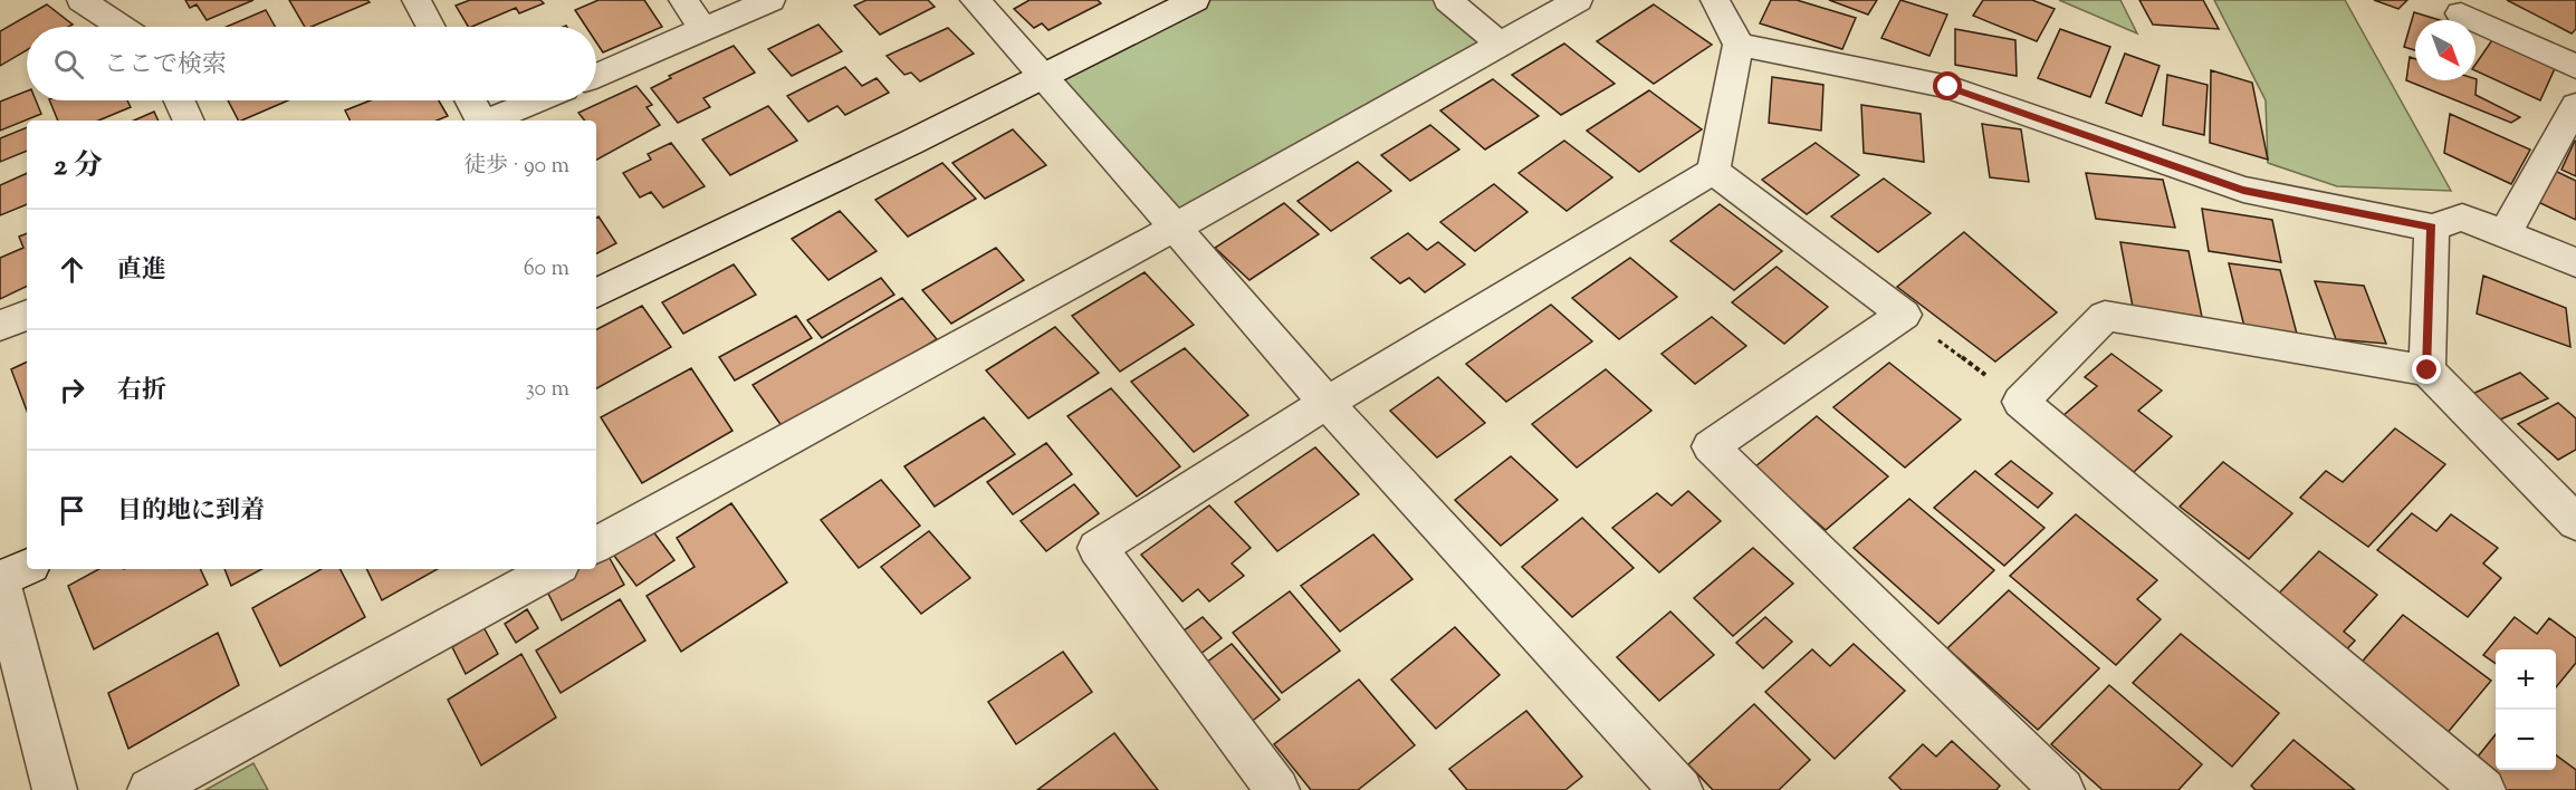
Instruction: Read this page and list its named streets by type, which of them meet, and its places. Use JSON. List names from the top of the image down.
{
  "north": "bottom right",
  "page": {
    "search": "ここで検索",
    "heading": ["2 分", "徒歩 · 90 m"],
    "list": [
      ["直進", "60 m"],
      ["右折", "30 m"],
      "目的地に到着"
    ],
    "map_buttons": ["+", "−"]
  }
}
